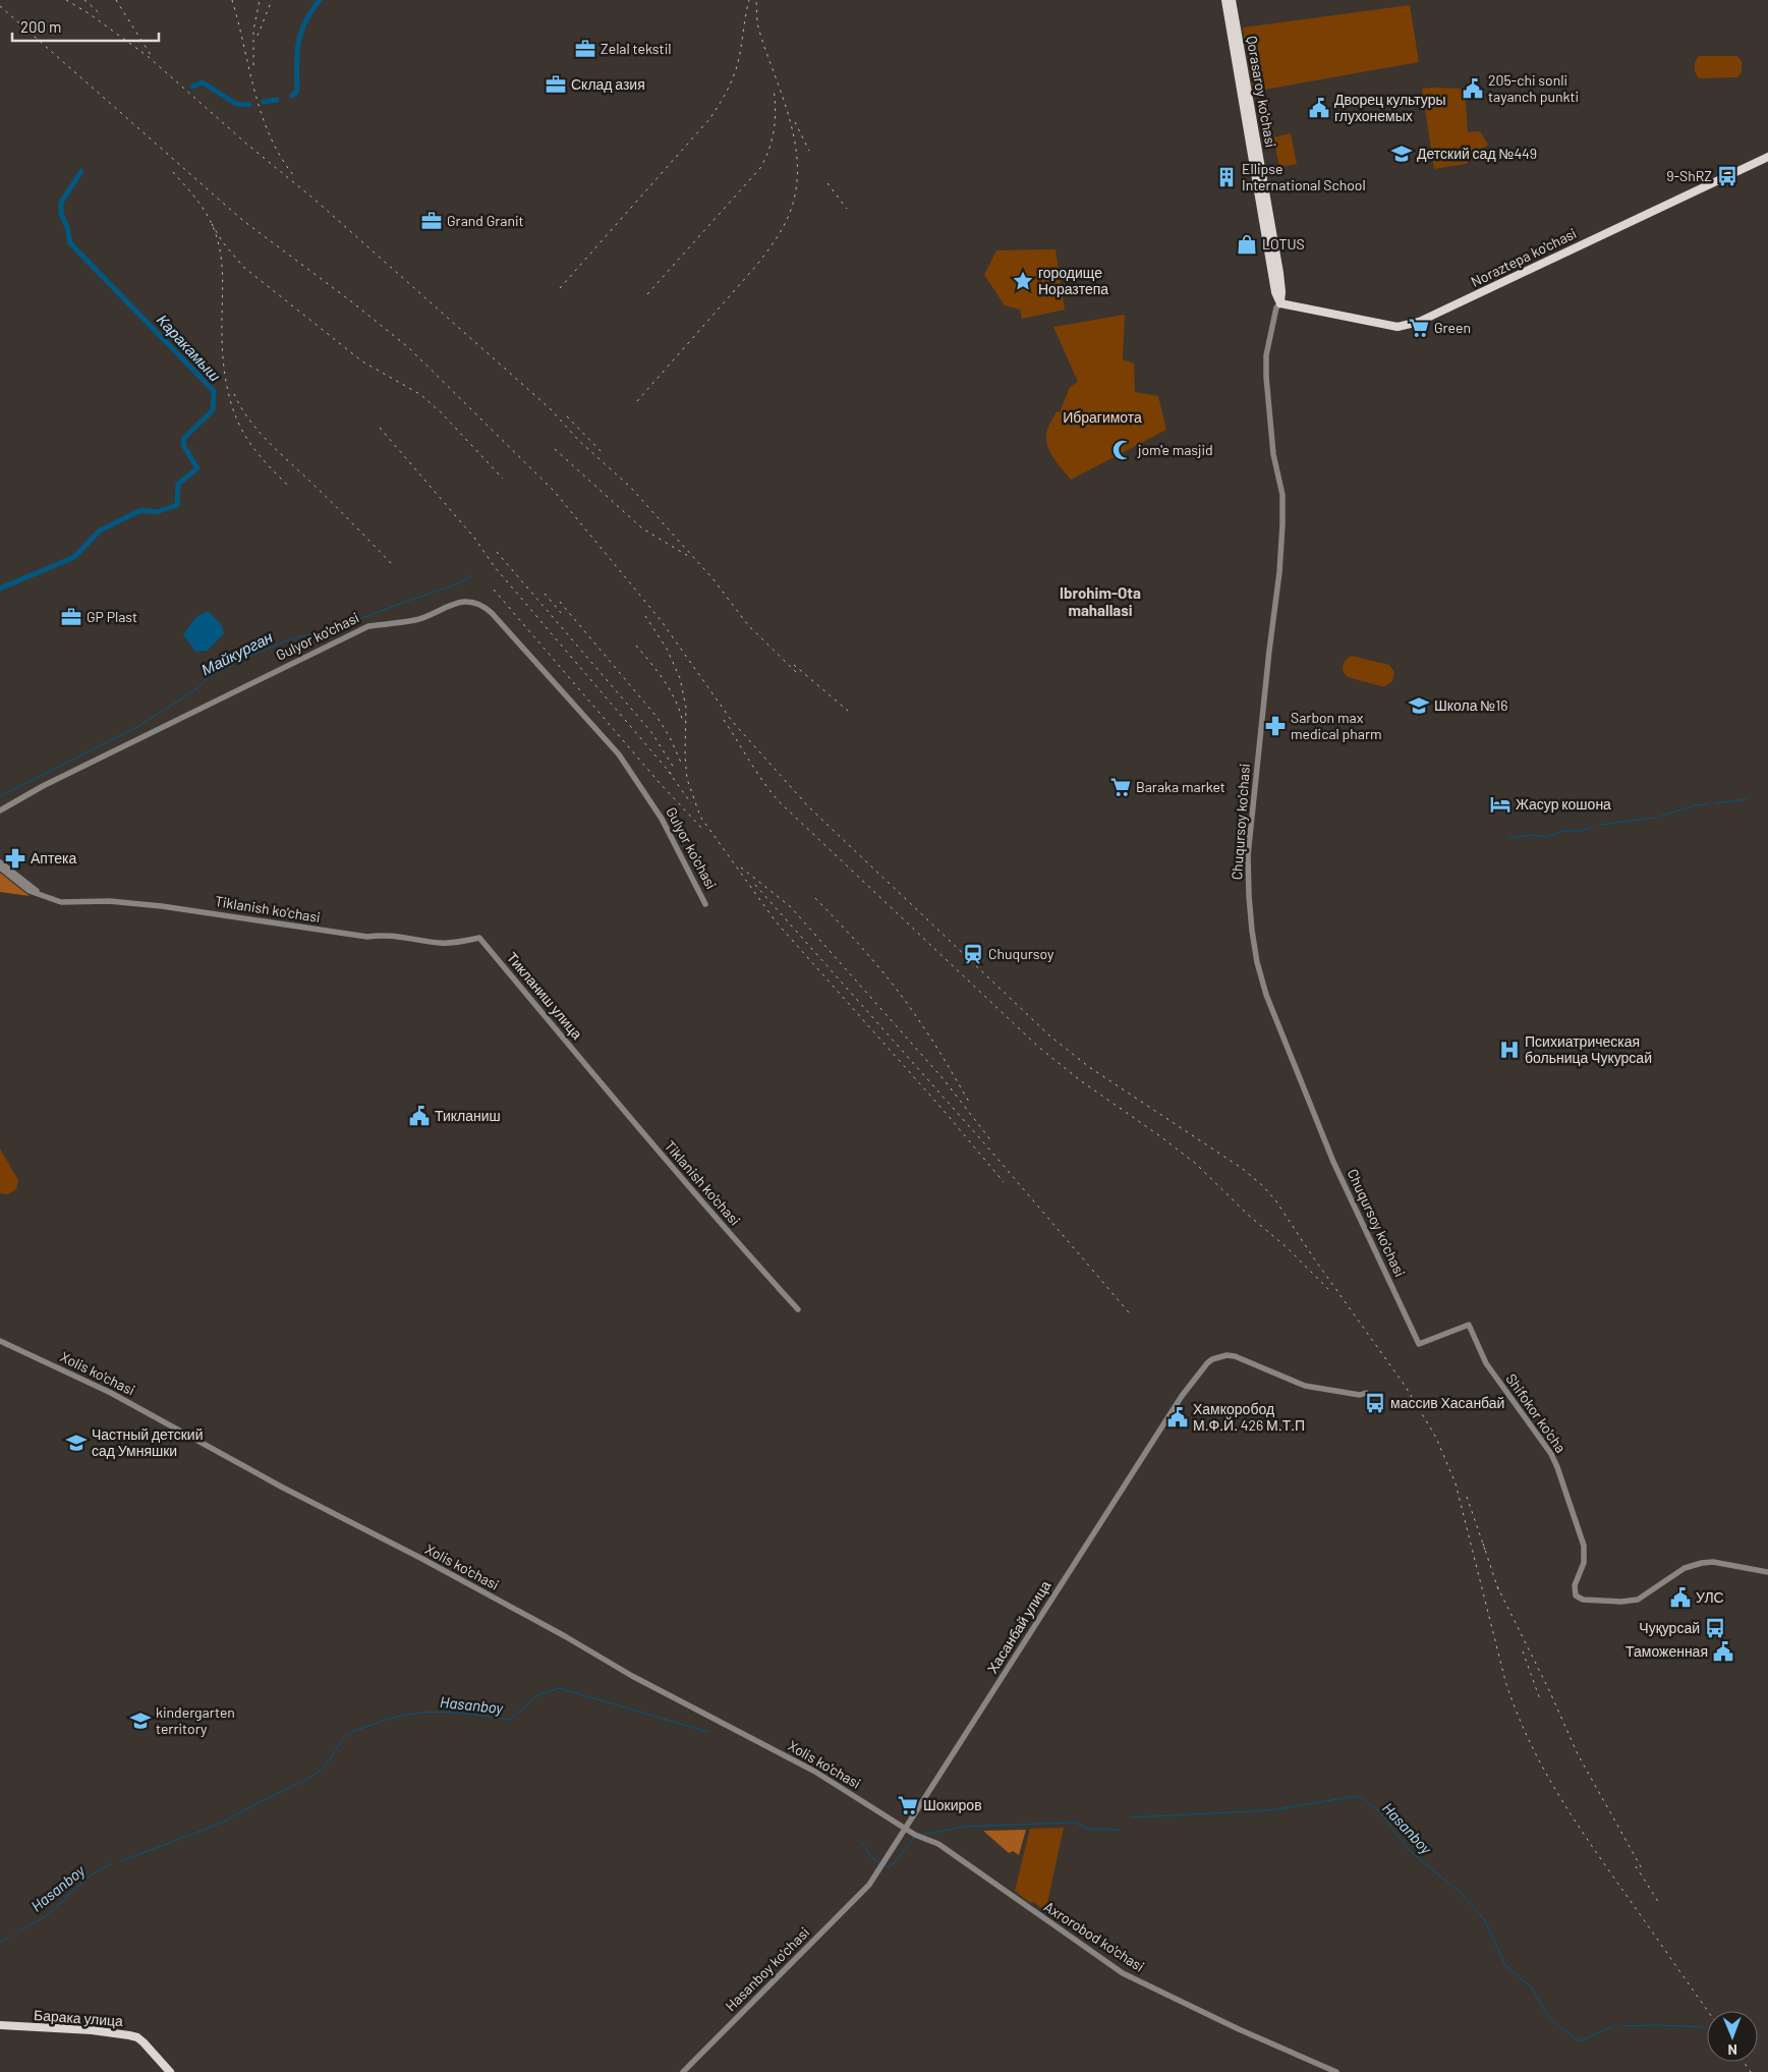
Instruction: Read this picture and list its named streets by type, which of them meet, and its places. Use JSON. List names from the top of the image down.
{
  "streets": {
    "main road": ["Qorasaroy ko'chasi", "Noraztepa ko'chasi", "Барака улица"],
    "street": [
      "Gulyor ko'chasi",
      "Chuqursoy ko'chasi",
      "Tiklanish ko'chasi",
      "Тикланиш улица",
      "Xolis ko'chasi",
      "Shifokor ko'cha",
      "Хасанбай улица",
      "Axrorobod ko'chasi",
      "Hasanboy ko'chasi"
    ]
  },
  "crossings": [
    ["Qorasaroy ko'chasi", "Noraztepa ko'chasi"],
    ["Qorasaroy ko'chasi", "Chuqursoy ko'chasi"],
    ["Noraztepa ko'chasi", "Chuqursoy ko'chasi"],
    ["Chuqursoy ko'chasi", "Shifokor ko'cha"],
    ["Tiklanish ko'chasi", "Тикланиш улица"],
    ["Xolis ko'chasi", "Хасанбай улица"],
    ["Xolis ko'chasi", "Axrorobod ko'chasi"],
    ["Хасанбай улица", "Axrorobod ko'chasi"],
    ["Хасанбай улица", "Hasanboy ko'chasi"]
  ],
  "districts": ["Ibrohim-Ota mahallasi"],
  "water": ["Каракамыш", "Майкурган", "Hasanboy"],
  "parks": ["Ибрагимота"],
  "places": {
    "office": [
      "Zelal tekstil",
      "Склад азия",
      "Grand Granit",
      "GP Plast"
    ],
    "public building": [
      "205-chi sonli tayanch punkti",
      "Дворец культуры глухонемых",
      "Тикланиш",
      "Хамкоробод М.Ф.Й. 426 М.Т.П",
      "УЛС",
      "Таможенная"
    ],
    "school or university": [
      "Детский сад №449",
      "Школа №16",
      "Частный детский сад Умняшки",
      "kindergarten territory"
    ],
    "bus stop": ["9-ShRZ", "массив Хасанбай", "Чуқурсай"],
    "building": ["Ellipse International School"],
    "shop": ["LOTUS"],
    "place": ["городище Норазтепа"],
    "supermarket": ["Green", "Baraka market", "Шокиров"],
    "mosque": ["jom'e masjid"],
    "pharmacy": ["Sarbon max medical pharm", "Аптека"],
    "hotel": ["Жасур кошона"],
    "station": ["Chuqursoy"],
    "hospital": ["Психиатрическая больница Чукурсай"]
  },
  "scale_bar": "200 m",
  "north": "bottom"
}
